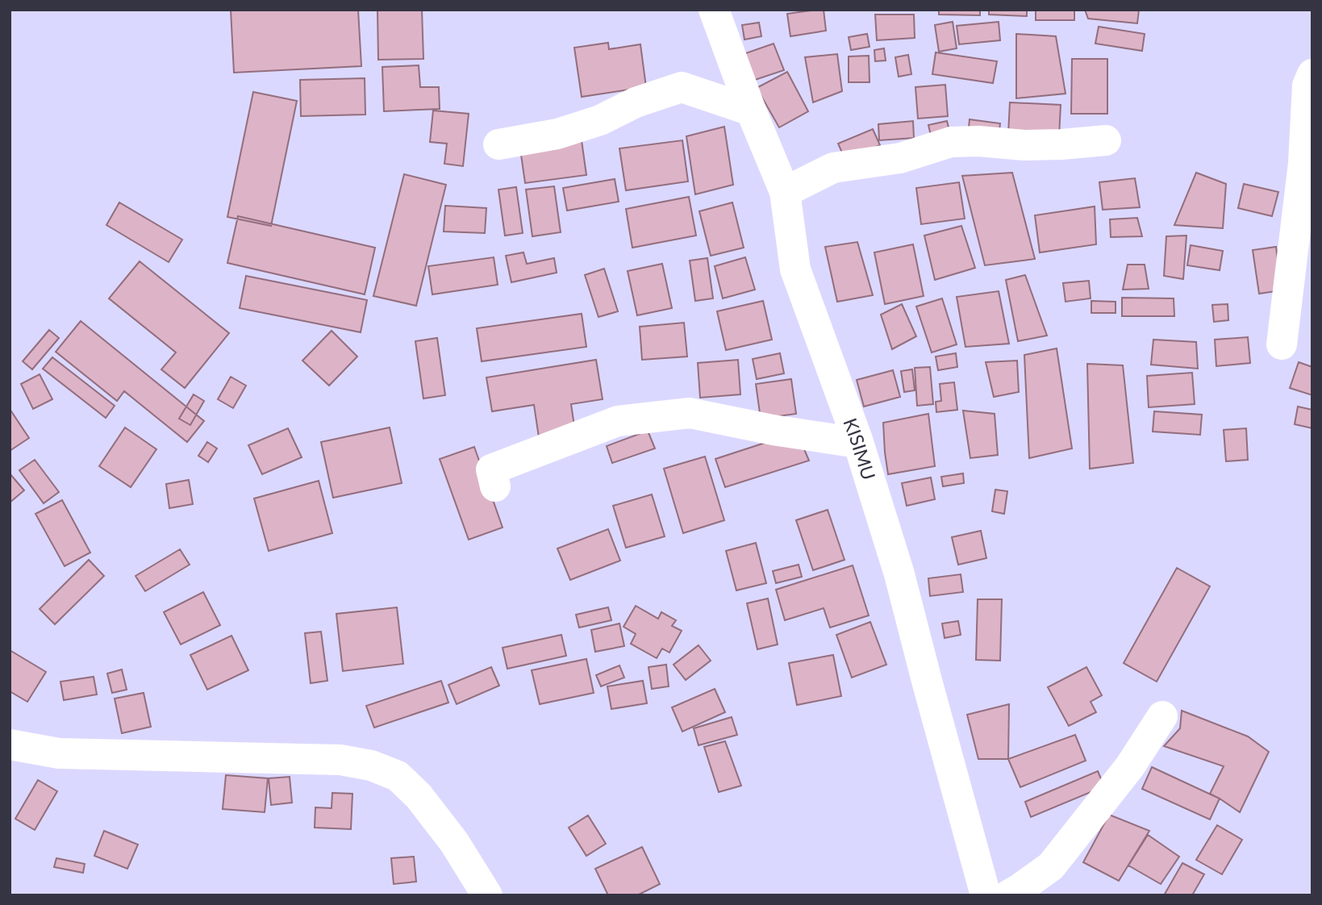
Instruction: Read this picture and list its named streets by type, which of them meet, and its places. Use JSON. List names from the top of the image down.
{
  "streets": {
    "street": ["KISIMU"]
  }
}
